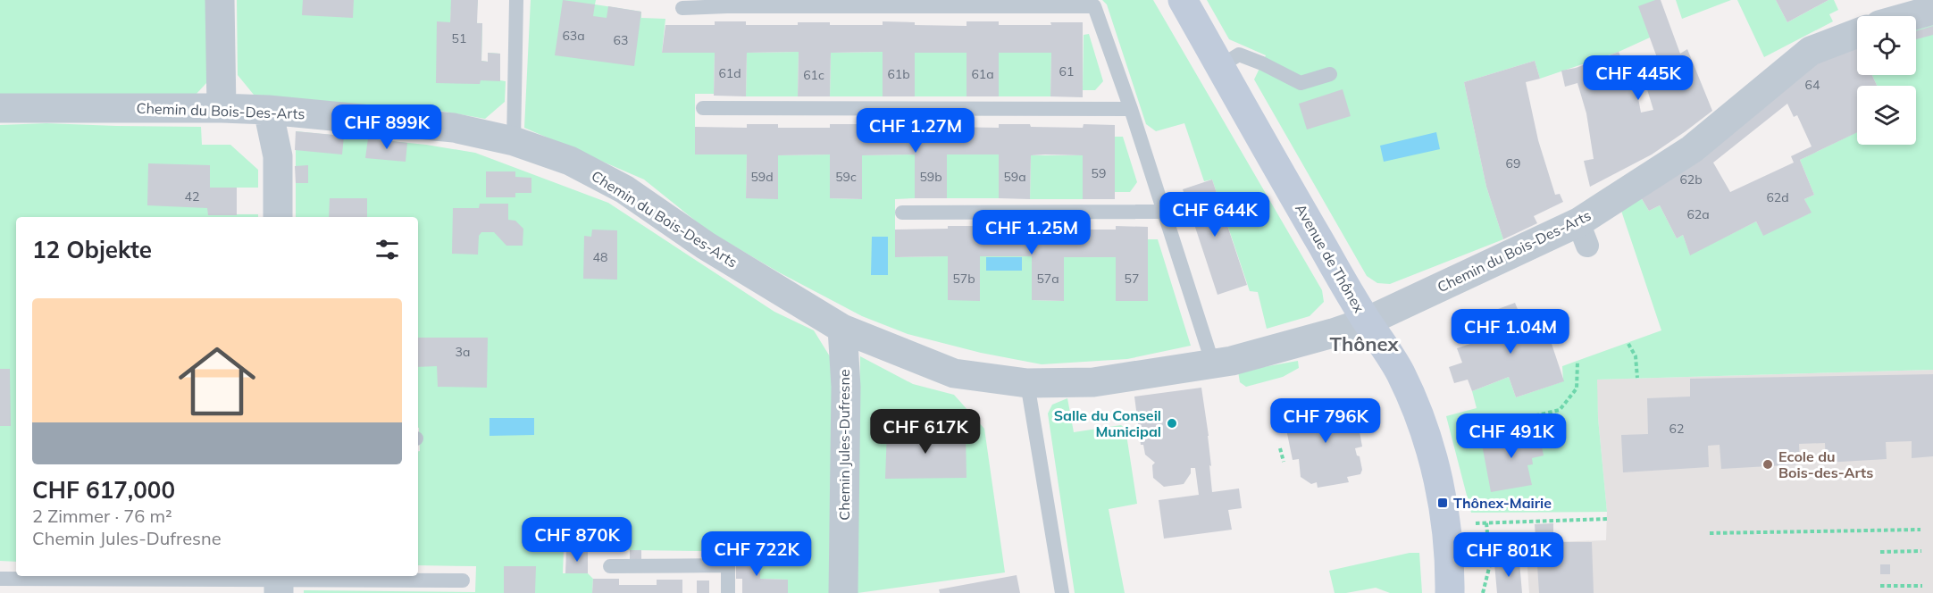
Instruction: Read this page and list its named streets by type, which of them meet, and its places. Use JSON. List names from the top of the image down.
{
  "streets": {
    "main road": ["Avenue de Thônex"],
    "street": ["Chemin du Bois-Des-Arts", "Chemin Jules-Dufresne"]
  },
  "crossings": [
    ["Chemin du Bois-Des-Arts", "Avenue de Thônex"],
    ["Chemin du Bois-Des-Arts", "Chemin Jules-Dufresne"]
  ],
  "districts": ["Thônex"],
  "places": {
    "other": ["Salle du Conseil Municipal", "Ecole du Bois-des-Arts"],
    "transit": ["Thônex-Mairie"]
  },
  "house_numbers": [
    "63a",
    "51",
    "63",
    "61",
    "61d",
    "61b",
    "61a",
    "61c",
    "64",
    "69",
    "59",
    "59d",
    "59c",
    "59b",
    "59a",
    "62b",
    "42",
    "62d",
    "62a",
    "48",
    "57b",
    "57a",
    "57",
    "3a",
    "62"
  ],
  "page": {
    "price": [
      "CHF 445K",
      "CHF 899K",
      "CHF 1.27M",
      "CHF 644K",
      "CHF 1.25M",
      "CHF 1.04M",
      "CHF 796K",
      "CHF 617K",
      "CHF 491K",
      "CHF 870K",
      "CHF 722K",
      "CHF 801K"
    ],
    "heading": "12 Objekte",
    "list": [
      {
        "name": "CHF 617,000",
        "note": "2 Zimmer · 76 m² · Chemin Jules-Dufresne"
      }
    ]
  }
}
